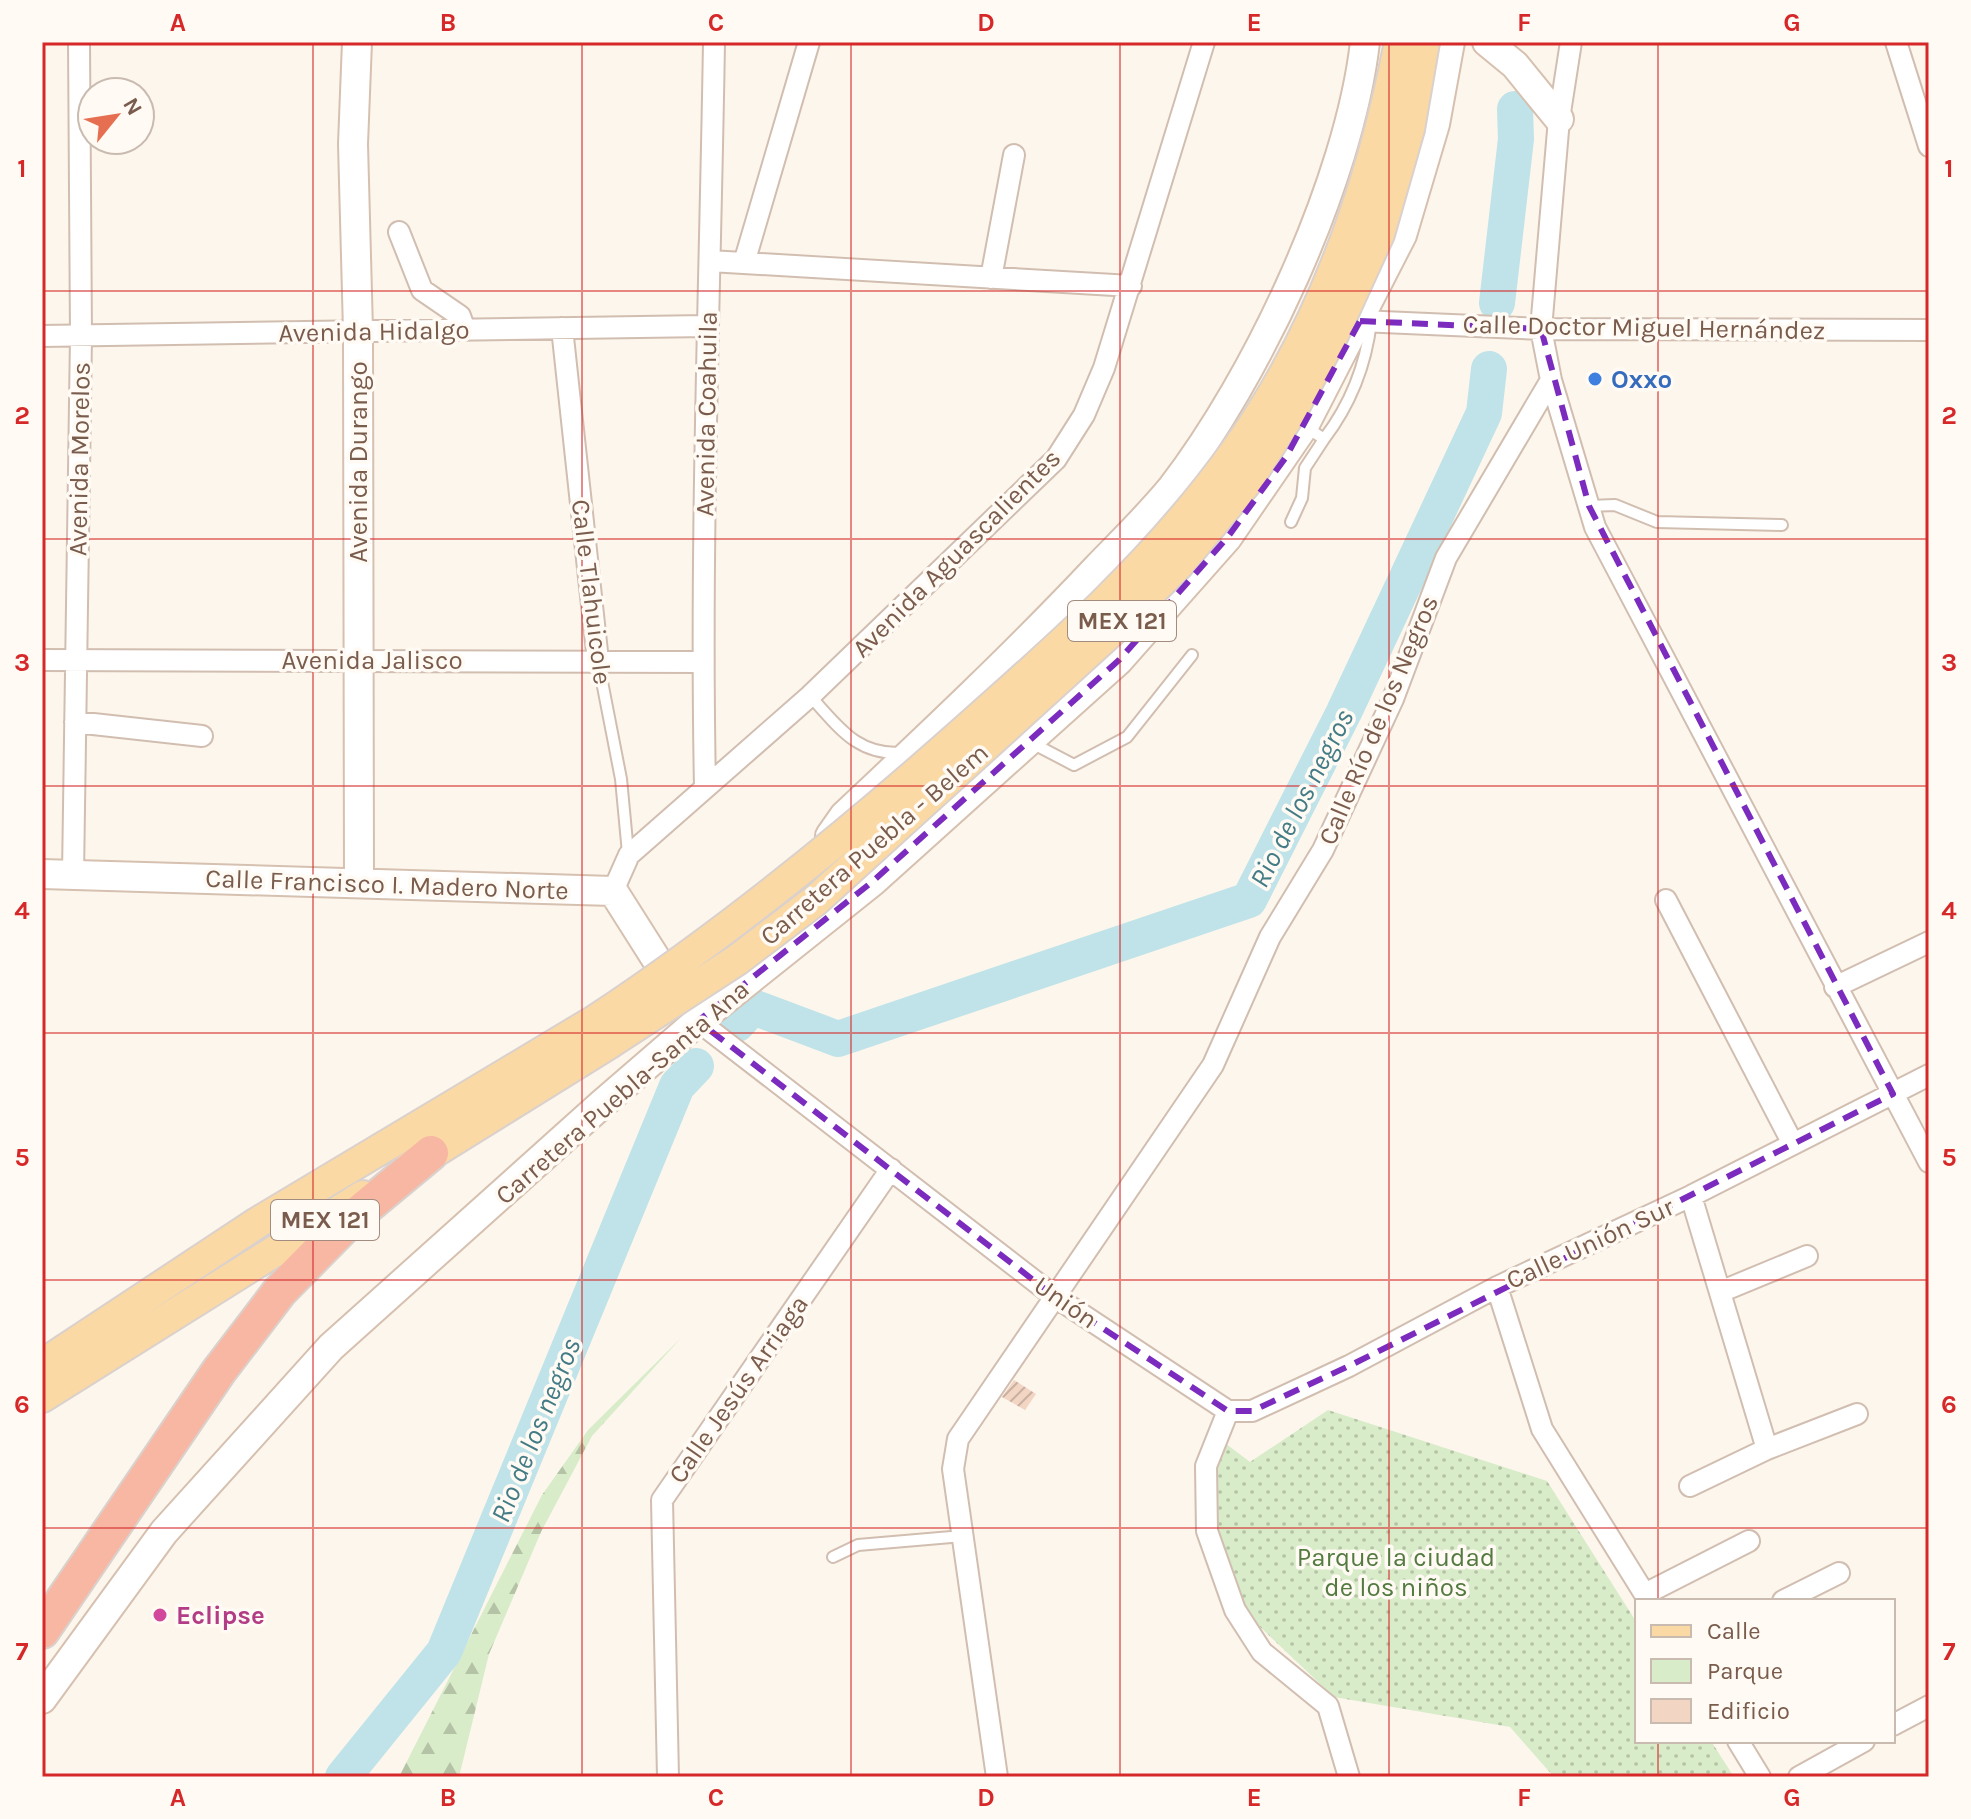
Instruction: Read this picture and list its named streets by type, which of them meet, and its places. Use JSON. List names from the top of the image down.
{
  "streets": {
    "main road": ["MEX 121", "Carretera Puebla - Belem"],
    "street": [
      "Calle Doctor Miguel Hernández",
      "Avenida Hidalgo",
      "Avenida Coahuila",
      "Avenida Morelos",
      "Avenida Durango",
      "Avenida Aguascalientes",
      "Calle Tlahuicole",
      "Avenida Jalisco",
      "Calle Río de los Negros",
      "Calle Francisco I. Madero Norte",
      "Carretera Puebla-Santa Ana",
      "Calle Unión Sur",
      "Unión",
      "Calle Jesús Arriaga"
    ]
  },
  "crossings": [
    ["Calle Doctor Miguel Hernández", "Carretera Puebla-Santa Ana"],
    ["Avenida Hidalgo", "Avenida Coahuila"],
    ["Avenida Hidalgo", "Avenida Morelos"],
    ["Avenida Hidalgo", "Avenida Durango"],
    ["Avenida Hidalgo", "Calle Tlahuicole"],
    ["Avenida Coahuila", "Avenida Aguascalientes"],
    ["Avenida Coahuila", "Avenida Jalisco"],
    ["Avenida Morelos", "Avenida Jalisco"],
    ["Avenida Morelos", "Calle Francisco I. Madero Norte"],
    ["Avenida Durango", "Avenida Jalisco"],
    ["Avenida Durango", "Calle Francisco I. Madero Norte"],
    ["Avenida Aguascalientes", "Calle Tlahuicole"],
    ["Avenida Aguascalientes", "Calle Francisco I. Madero Norte"],
    ["Calle Tlahuicole", "Avenida Jalisco"],
    ["Calle Río de los Negros", "Unión"],
    ["Carretera Puebla-Santa Ana", "Unión"],
    ["Calle Unión Sur", "Unión"],
    ["Unión", "Calle Jesús Arriaga"]
  ],
  "water": ["Rio de los negros"],
  "parks": ["Parque la ciudad de los niños"],
  "places": ["Oxxo", "Eclipse"],
  "legend": ["Calle", "Parque", "Edificio"],
  "north": "top right",
  "grid": {
    "columns": [
      "A",
      "B",
      "C",
      "D",
      "E",
      "F",
      "G"
    ],
    "rows": [
      "1",
      "2",
      "3",
      "4",
      "5",
      "6",
      "7"
    ]
  }
}
